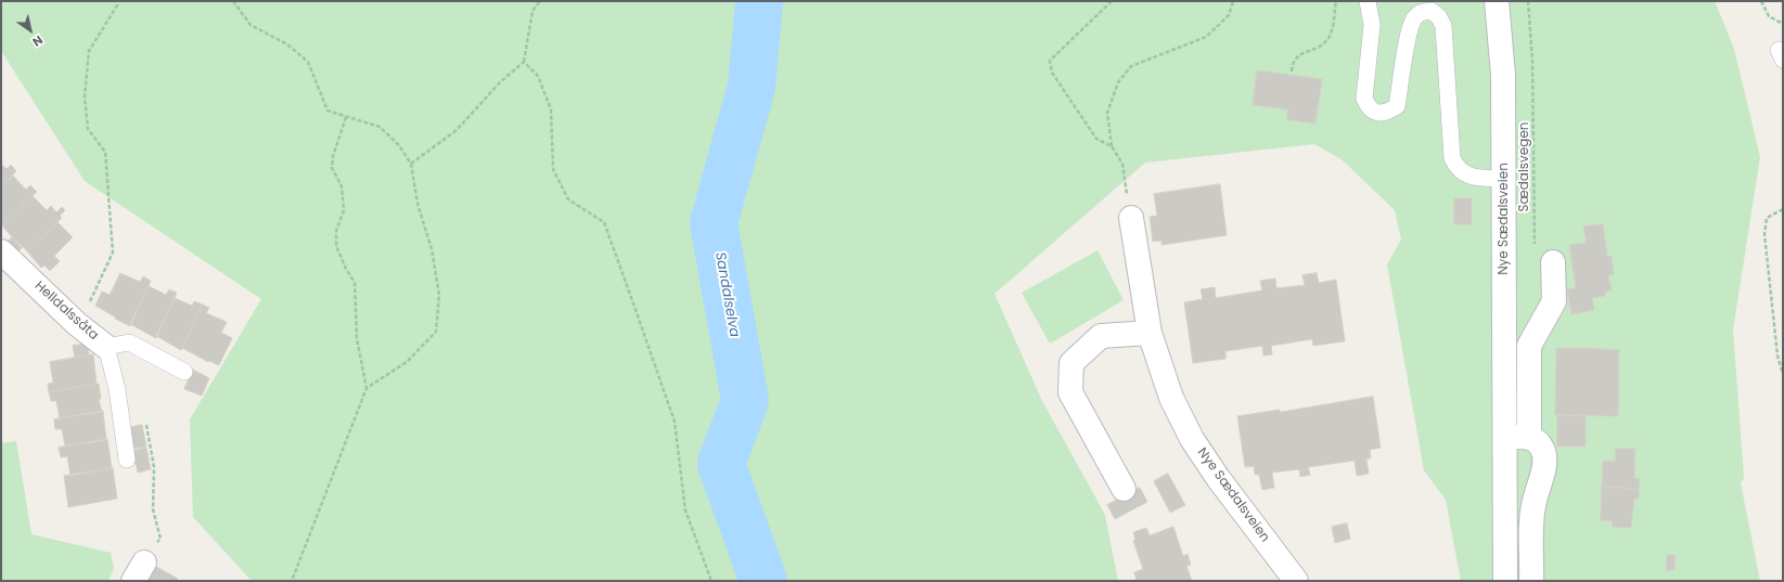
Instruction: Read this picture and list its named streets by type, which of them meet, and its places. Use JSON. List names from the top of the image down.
{
  "streets": {
    "street": ["Nye Sædalsveien", "Helldalssåta"],
    "path": ["Sædalsvegen"]
  },
  "water": ["Sandalselva"],
  "north": "bottom right"
}
